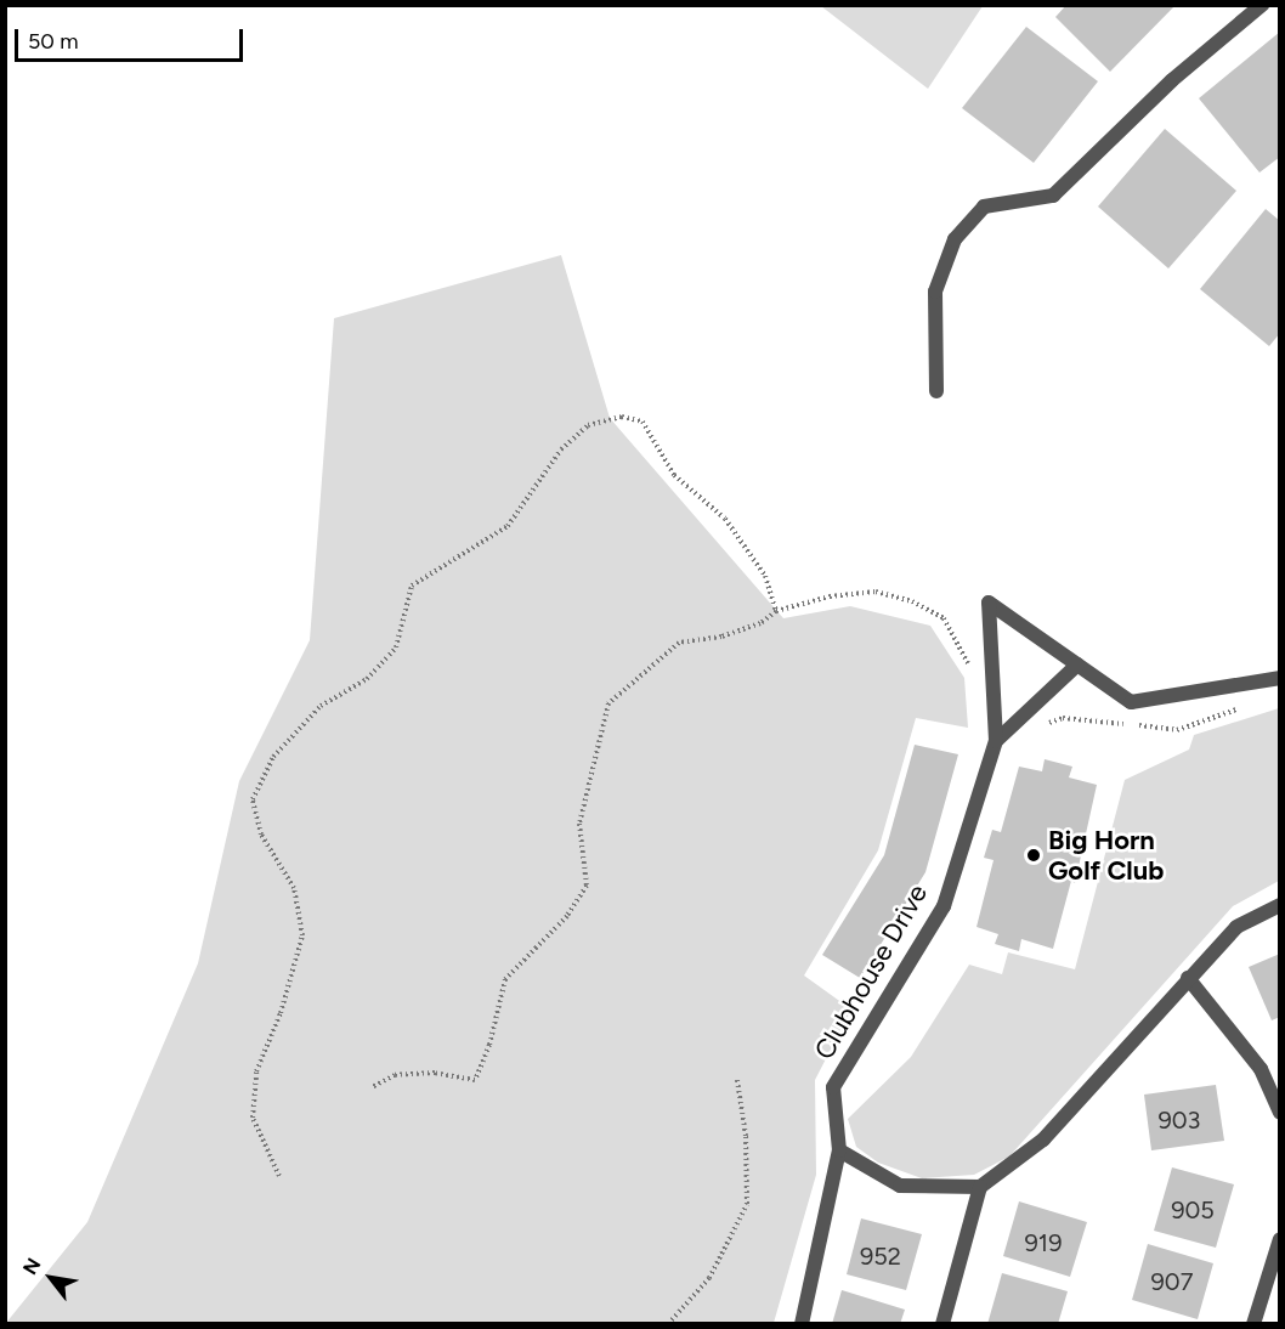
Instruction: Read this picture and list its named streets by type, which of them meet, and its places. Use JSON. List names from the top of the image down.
{
  "streets": {
    "street": ["Clubhouse Drive"]
  },
  "places": ["Big Horn Golf Club"],
  "house_numbers": [
    "903",
    "905",
    "919",
    "952",
    "907"
  ],
  "scale_bar": "50 m",
  "north": "top left"
}
